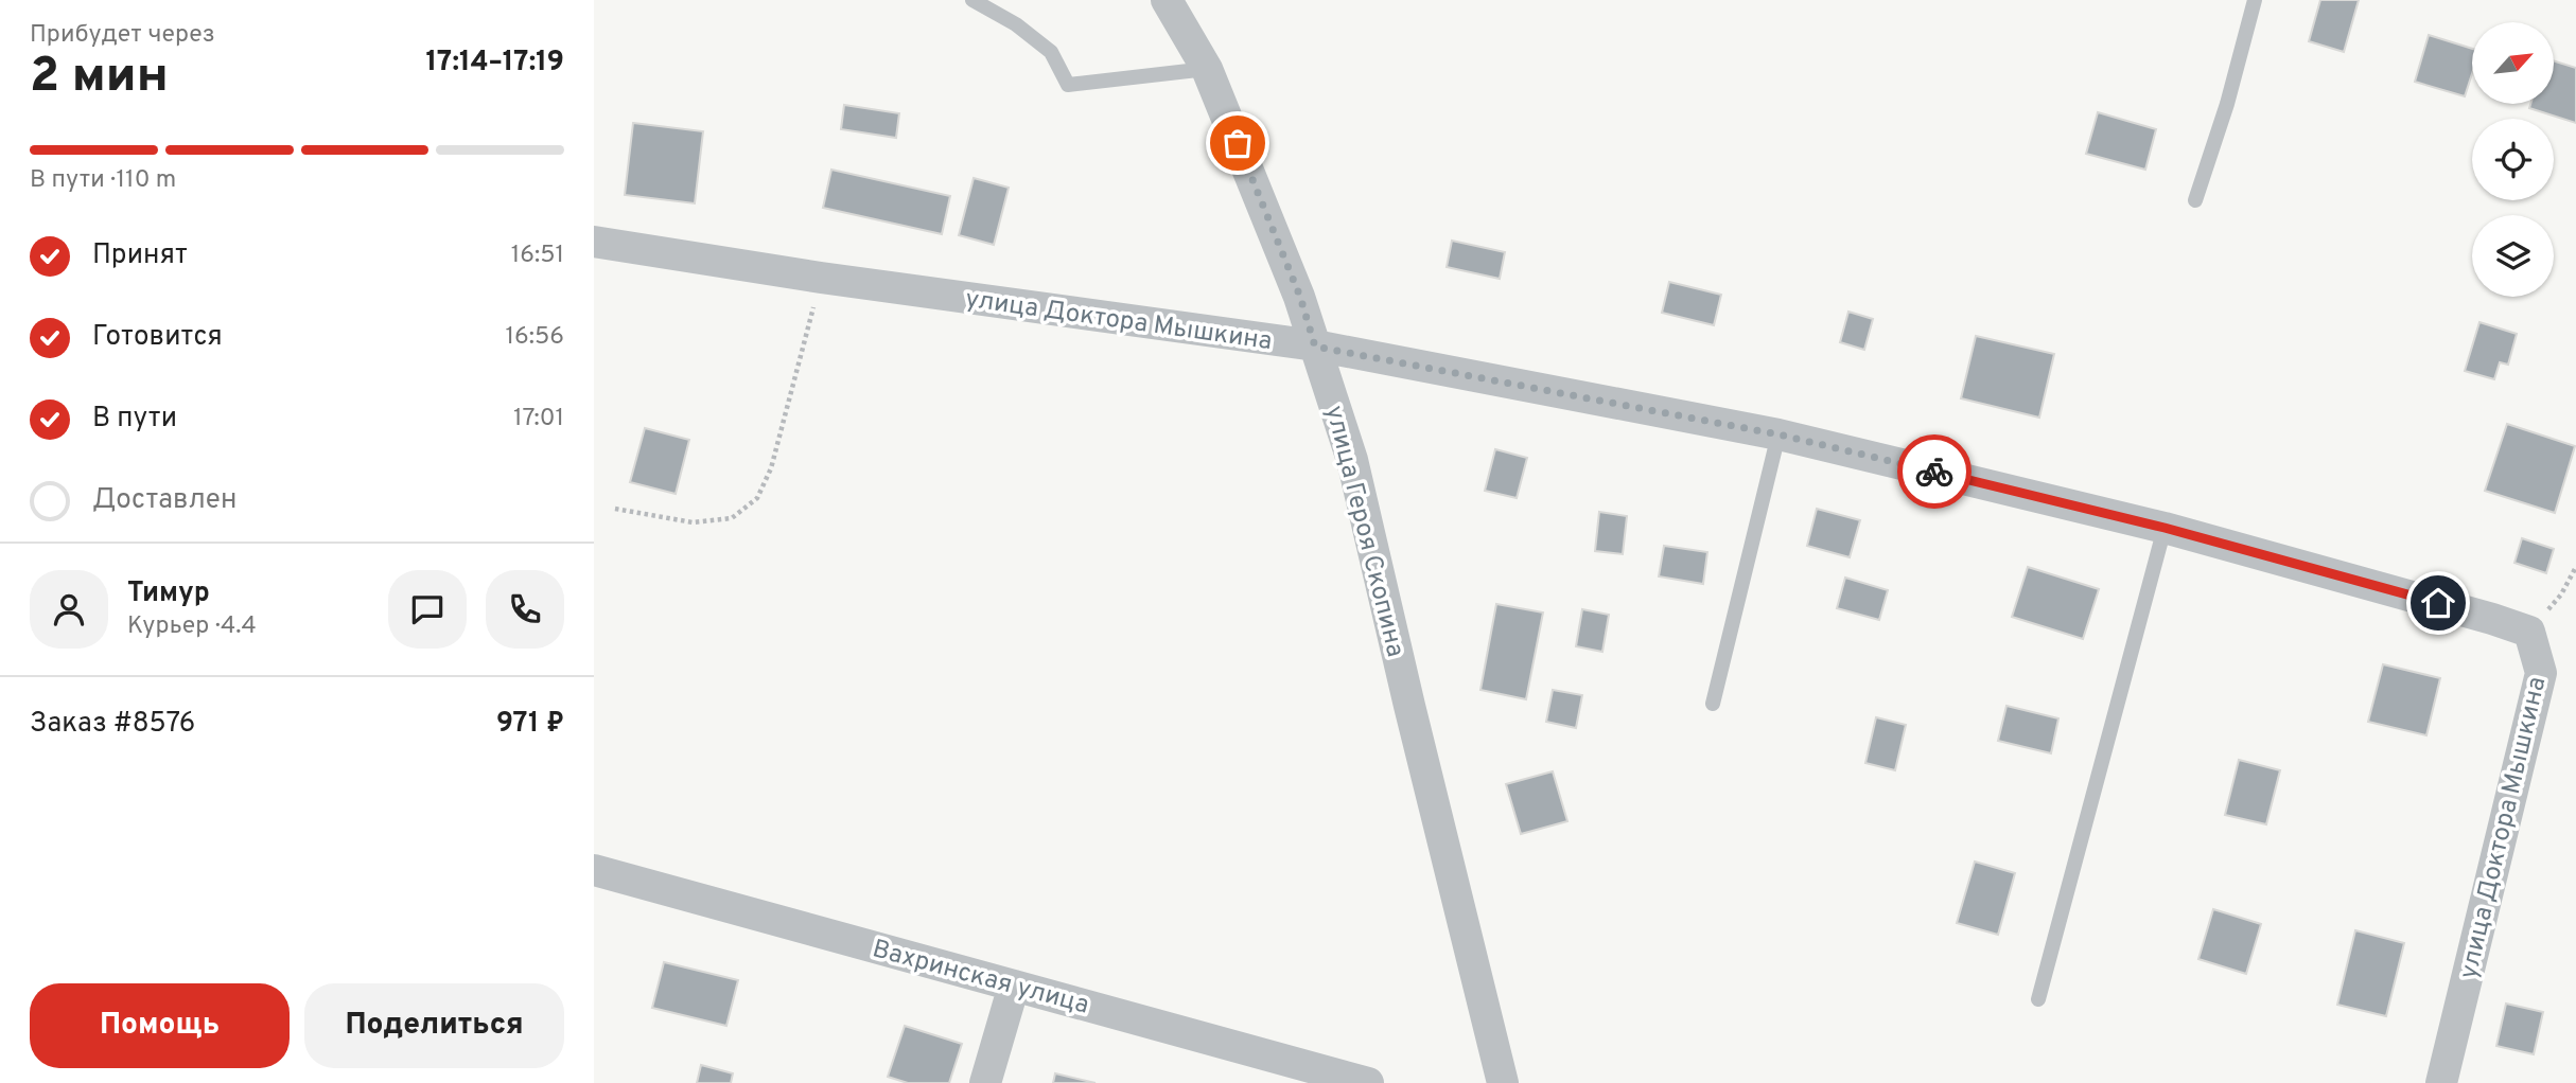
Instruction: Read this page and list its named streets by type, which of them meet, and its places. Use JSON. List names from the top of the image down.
{
  "streets": {
    "street": ["улица Доктора Мышкина", "улица Героя Скопина", "Вахринская улица"]
  },
  "crossings": [
    ["улица Доктора Мышкина", "улица Героя Скопина"]
  ],
  "north": "top right",
  "page": {
    "heading": ["2 мин", "Прибудет через", "17:14–17:19"],
    "panel": [
      "Тимур",
      "Курьер · 4.4",
      "Заказ #8576",
      "971 ₽"
    ],
    "bar": "В пути · 110 m",
    "list": [
      ["Принят", "16:51"],
      ["Готовится", "16:56"],
      ["В пути", "17:01"],
      "Доставлен"
    ],
    "buttons": ["Помощь", "Поделиться"]
  }
}
